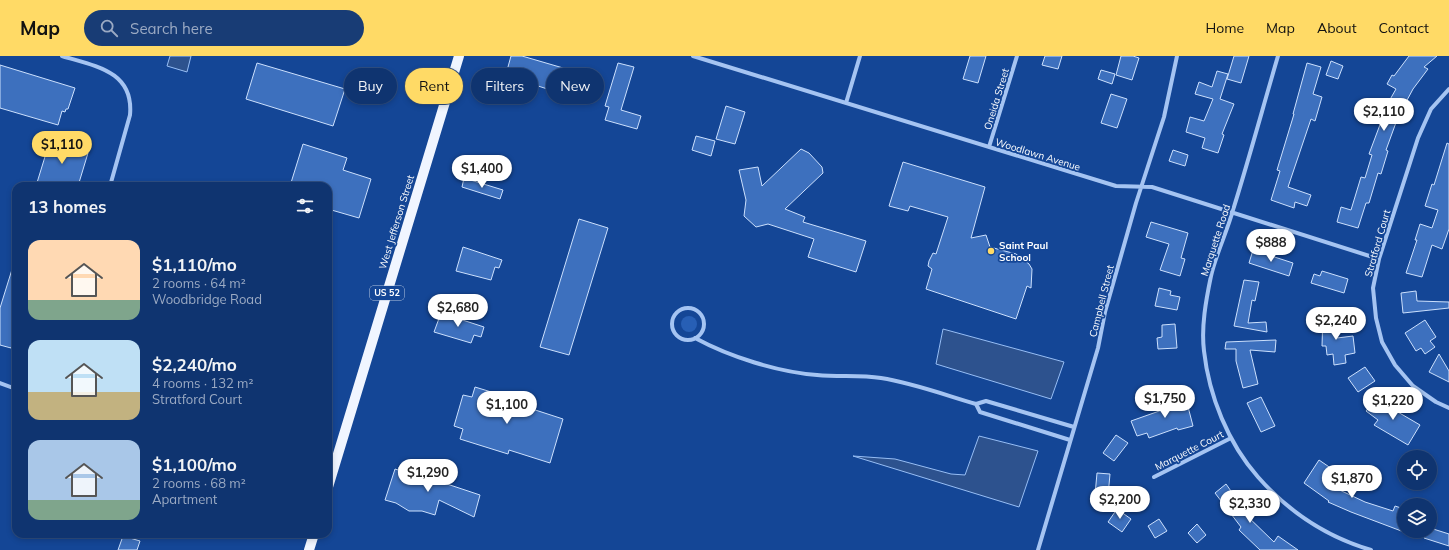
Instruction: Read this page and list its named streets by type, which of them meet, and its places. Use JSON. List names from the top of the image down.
{
  "streets": {
    "main road": ["West Jefferson Street", "US 52"],
    "street": [
      "Oneida Street",
      "Woodlawn Avenue",
      "Marquette Road",
      "Stratford Court",
      "Campbell Street",
      "Marquette Court"
    ]
  },
  "crossings": [
    ["Oneida Street", "Woodlawn Avenue"],
    ["Woodlawn Avenue", "Marquette Road"],
    ["Woodlawn Avenue", "Stratford Court"],
    ["Woodlawn Avenue", "Campbell Street"],
    ["Marquette Road", "Marquette Court"]
  ],
  "places": ["Saint Paul School"],
  "page": {
    "header": "Map",
    "search": "Search here",
    "nav": [
      "Home",
      "Map",
      "About",
      "Contact"
    ],
    "chip": [
      "Buy",
      "Rent",
      "Filters",
      "New"
    ],
    "price": [
      "$2,110",
      "$1,110",
      "$1,400",
      "$888",
      "$2,680",
      "$2,240",
      "$1,750",
      "$1,220",
      "$1,100",
      "$1,290",
      "$1,870",
      "$2,200",
      "$2,330"
    ],
    "heading": "13 homes",
    "list": [
      {
        "name": "$1,110/mo",
        "note": "2 rooms · 64 m² · Woodbridge Road"
      },
      {
        "name": "$2,240/mo",
        "note": "4 rooms · 132 m² · Stratford Court"
      },
      {
        "name": "$1,100/mo",
        "note": "2 rooms · 68 m² · Apartment"
      }
    ]
  }
}
